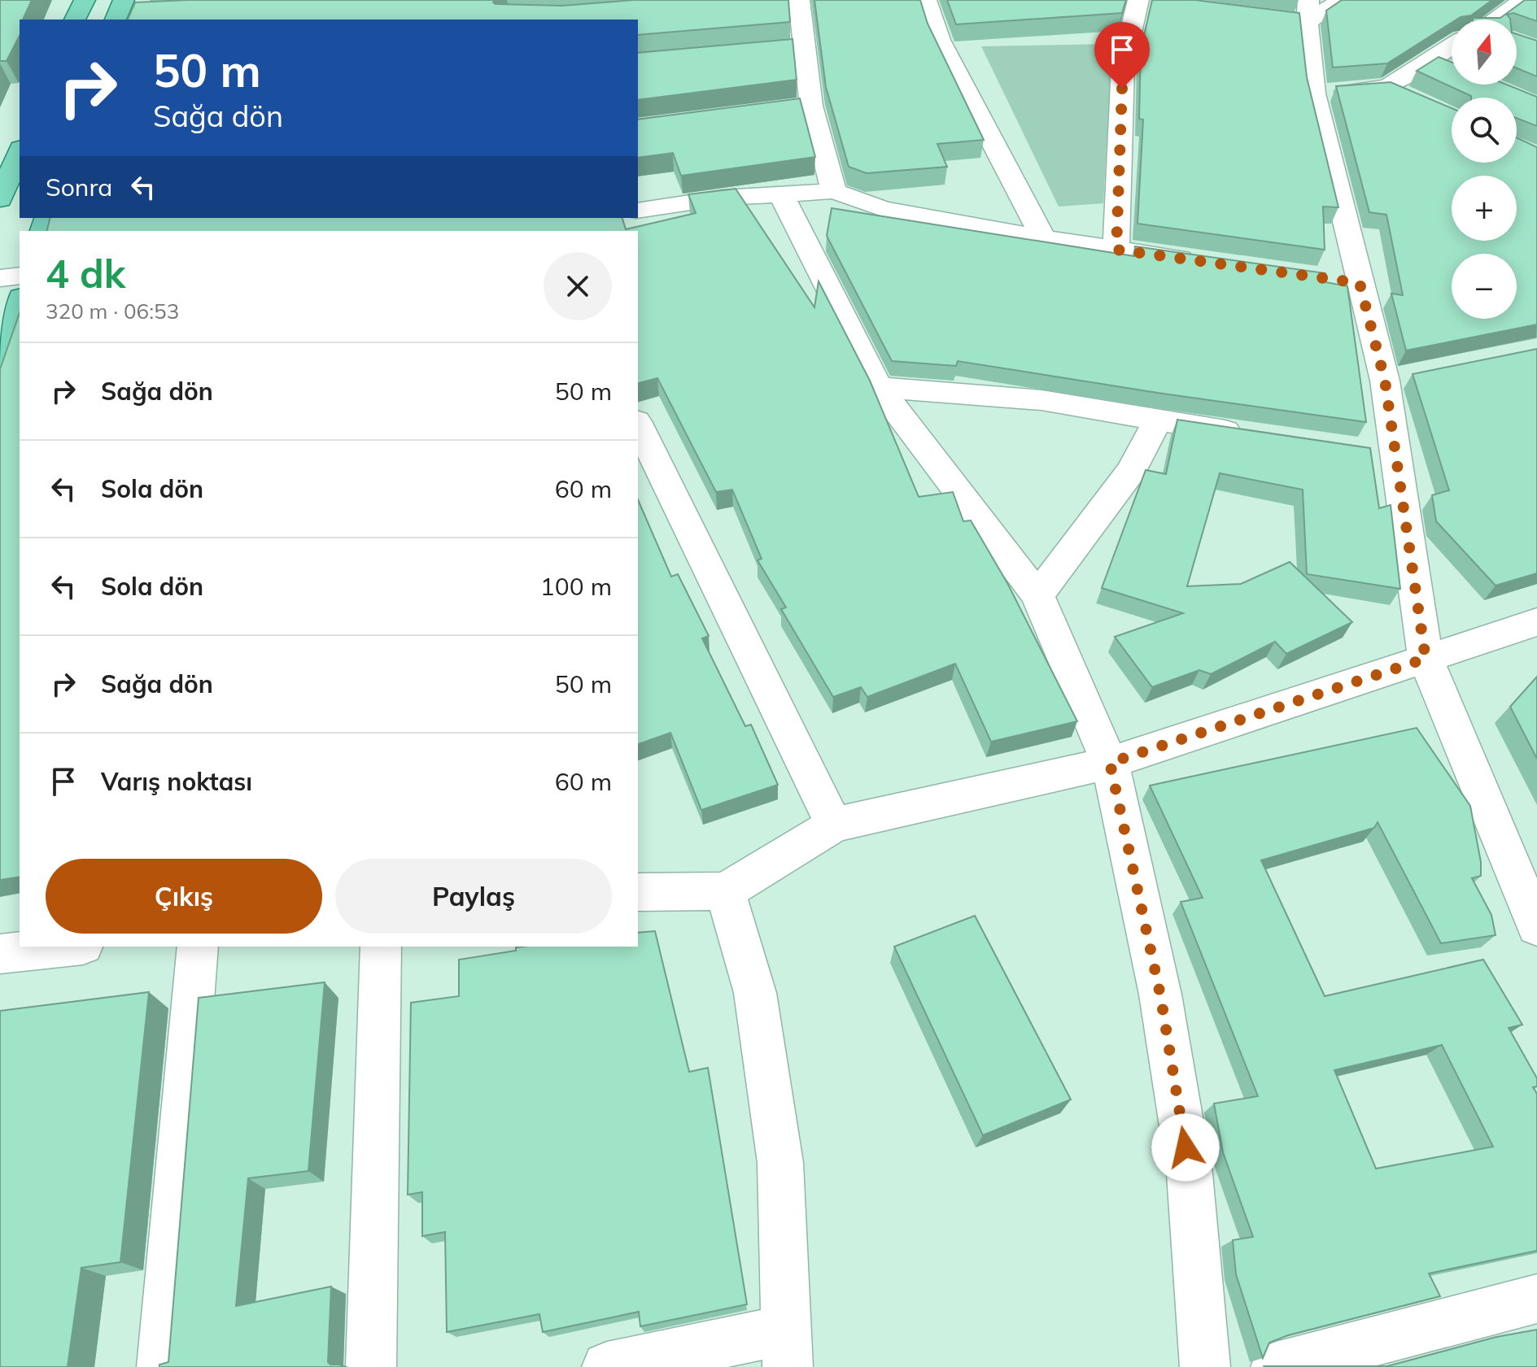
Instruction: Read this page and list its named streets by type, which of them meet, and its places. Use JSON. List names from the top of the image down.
{
  "north": "top",
  "page": {
    "map_buttons": ["+", "−"],
    "turn": ["50 m", "Sağa dön"],
    "then": "Sonra",
    "heading": ["4 dk", "320 m · 06:53"],
    "list": [
      {
        "name": "Sağa dön",
        "value": "50 m"
      },
      {
        "name": "Sola dön",
        "value": "60 m"
      },
      {
        "name": "Sola dön",
        "value": "100 m"
      },
      {
        "name": "Sağa dön",
        "value": "50 m"
      },
      {
        "name": "Varış noktası",
        "value": "60 m"
      }
    ],
    "buttons": ["Çıkış", "Paylaş"]
  }
}
